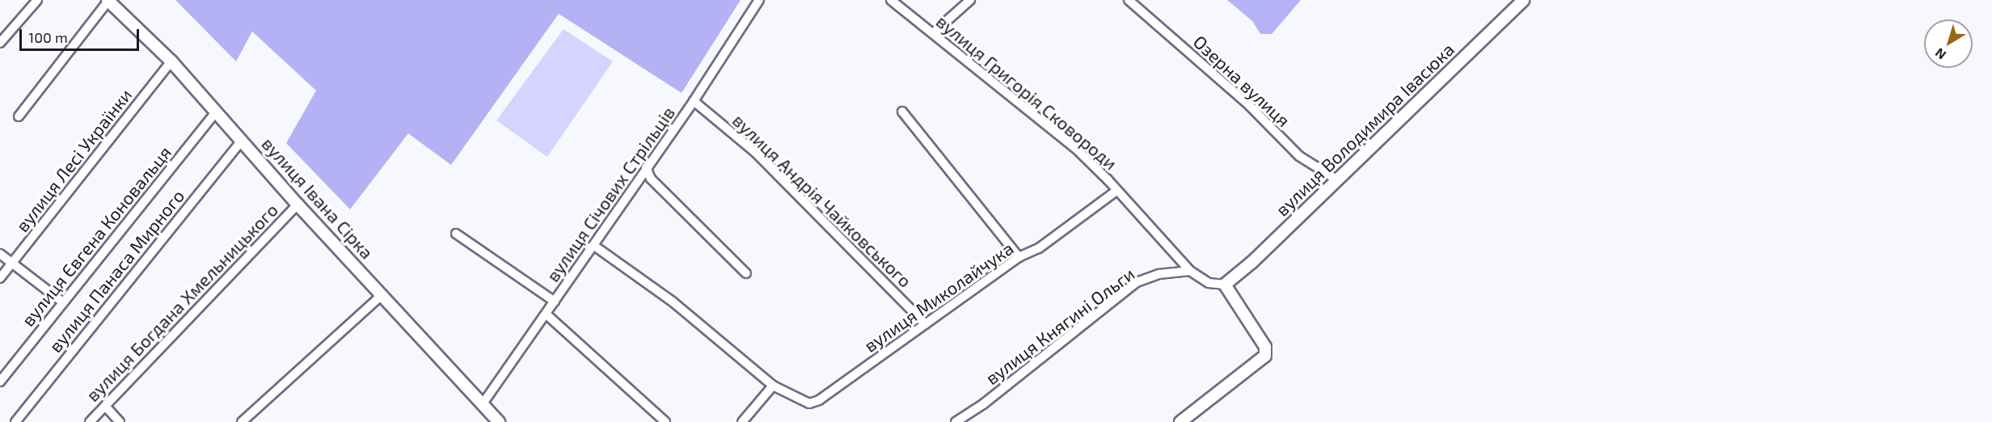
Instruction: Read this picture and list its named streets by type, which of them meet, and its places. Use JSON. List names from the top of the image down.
{
  "streets": {
    "street": [
      "Озерна вулиця",
      "вулиця Григорія Сковороди",
      "вулиця Володимира Івасюка",
      "вулиця Лесі Українки",
      "вулиця Січових Стрільців",
      "вулиця Івана Сірка",
      "вулиця Андрія Чайковського",
      "вулиця Євгена Коновальця",
      "вулиця Панаса Мирного",
      "вулиця Миколайчука",
      "вулиця Богдана Хмельницького",
      "вулиця Княгині Ольги"
    ]
  },
  "crossings": [
    ["Озерна вулиця", "вулиця Володимира Івасюка"],
    ["вулиця Григорія Сковороди", "вулиця Володимира Івасюка"],
    ["вулиця Григорія Сковороди", "вулиця Миколайчука"],
    ["вулиця Григорія Сковороди", "вулиця Княгині Ольги"],
    ["вулиця Лесі Українки", "вулиця Івана Сірка"],
    ["вулиця Січових Стрільців", "вулиця Івана Сірка"],
    ["вулиця Січових Стрільців", "вулиця Андрія Чайковського"],
    ["вулиця Січових Стрільців", "вулиця Миколайчука"],
    ["вулиця Івана Сірка", "вулиця Євгена Коновальця"],
    ["вулиця Івана Сірка", "вулиця Панаса Мирного"],
    ["вулиця Івана Сірка", "вулиця Богдана Хмельницького"],
    ["вулиця Андрія Чайковського", "вулиця Миколайчука"]
  ],
  "scale_bar": "100 m",
  "north": "bottom left"
}
